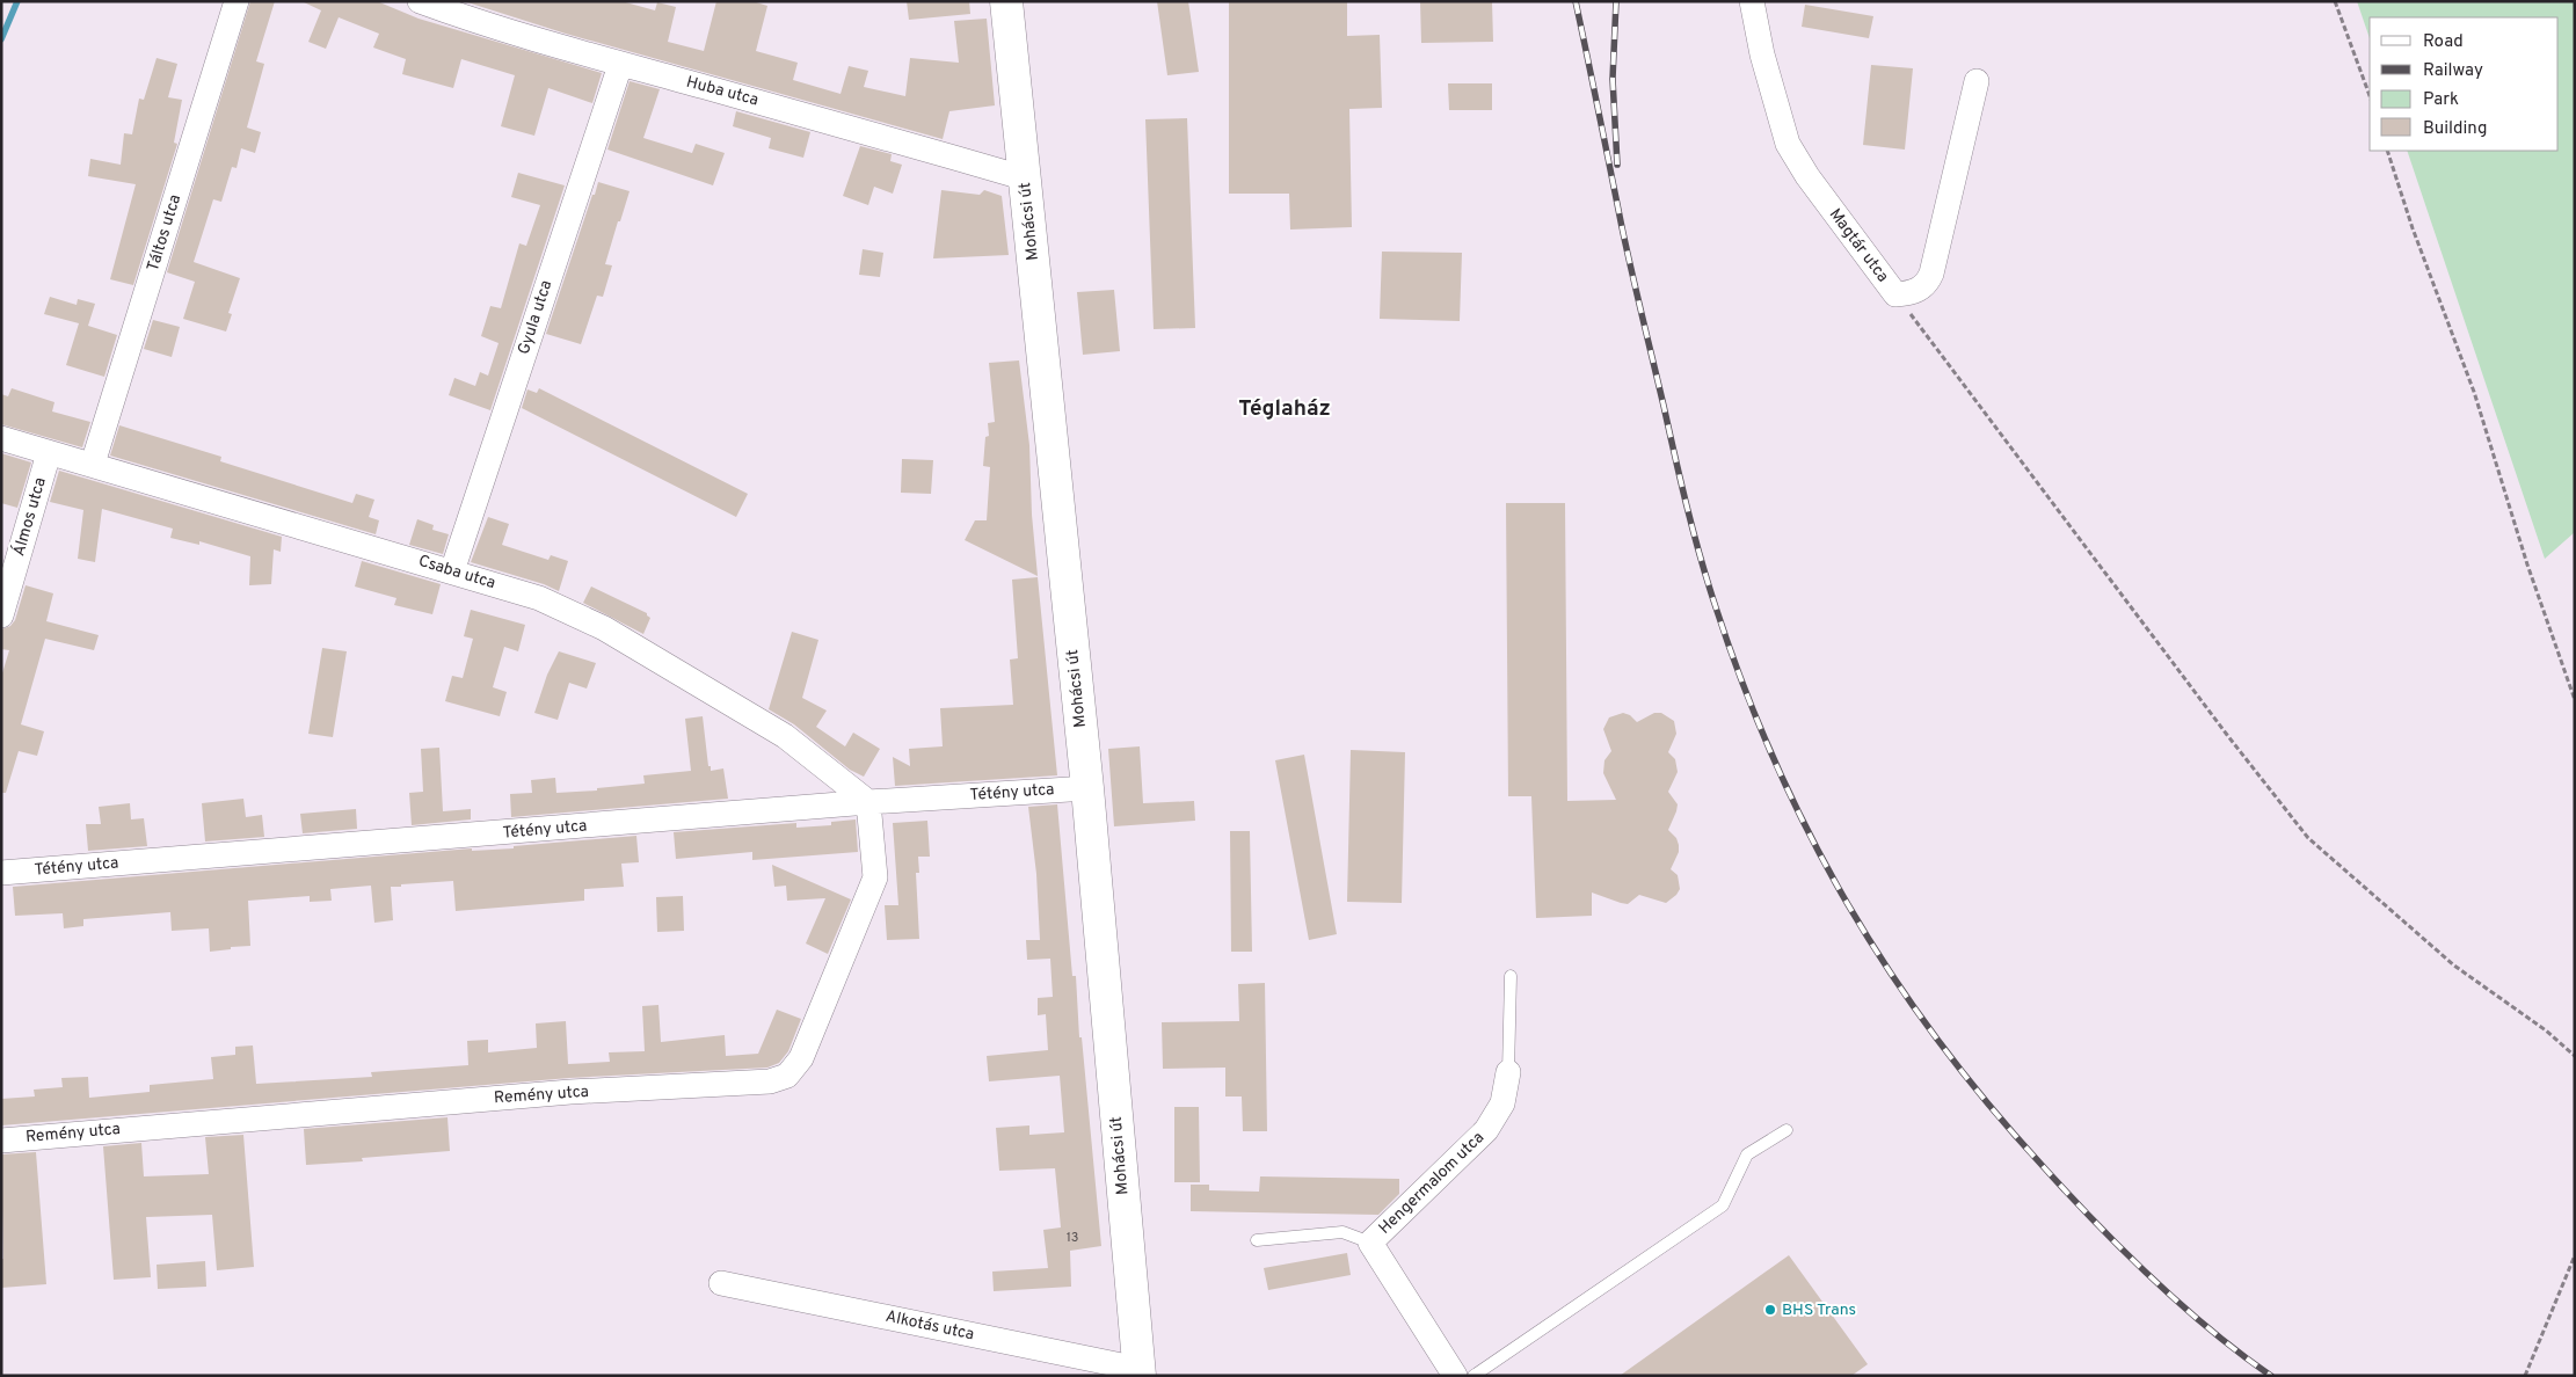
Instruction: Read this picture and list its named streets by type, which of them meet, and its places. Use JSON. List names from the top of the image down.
{
  "streets": {
    "main road": ["Mohácsi út"],
    "street": [
      "Huba utca",
      "Táltos utca",
      "Magtár utca",
      "Gyula utca",
      "Álmos utca",
      "Csaba utca",
      "Tétény utca",
      "Remény utca",
      "Hengermalom utca",
      "Alkotás utca"
    ]
  },
  "crossings": [
    ["Huba utca", "Mohácsi út"],
    ["Huba utca", "Gyula utca"],
    ["Mohácsi út", "Tétény utca"],
    ["Mohácsi út", "Alkotás utca"],
    ["Táltos utca", "Csaba utca"],
    ["Gyula utca", "Csaba utca"],
    ["Álmos utca", "Csaba utca"],
    ["Csaba utca", "Tétény utca"],
    ["Csaba utca", "Remény utca"],
    ["Tétény utca", "Remény utca"]
  ],
  "districts": ["Téglaház"],
  "places": ["BHS Trans"],
  "house_numbers": ["13"],
  "legend": [
    "Road",
    "Railway",
    "Park",
    "Building"
  ]
}
